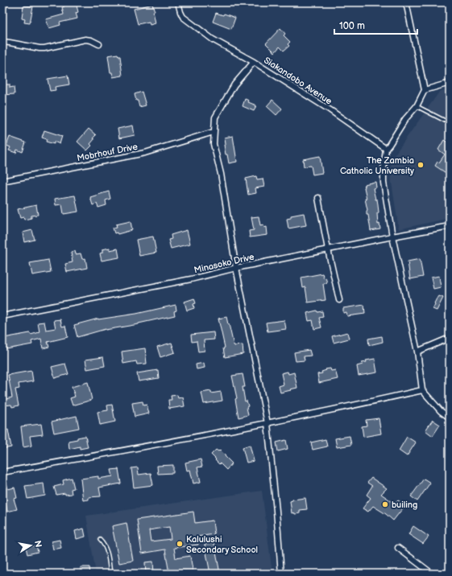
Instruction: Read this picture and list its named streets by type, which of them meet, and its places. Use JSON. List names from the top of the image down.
{
  "streets": {
    "street": ["Siakandobo Avenue", "Mobrhouf Drive", "Minasoko Drive"]
  },
  "crossings": [
    ["Siakandobo Avenue", "Mobrhouf Drive"],
    ["Siakandobo Avenue", "Minasoko Drive"]
  ],
  "places": ["The Zambia Catholic University", "builing", "Kalulushi Secondary School"],
  "scale_bar": "100 m",
  "north": "right"
}
